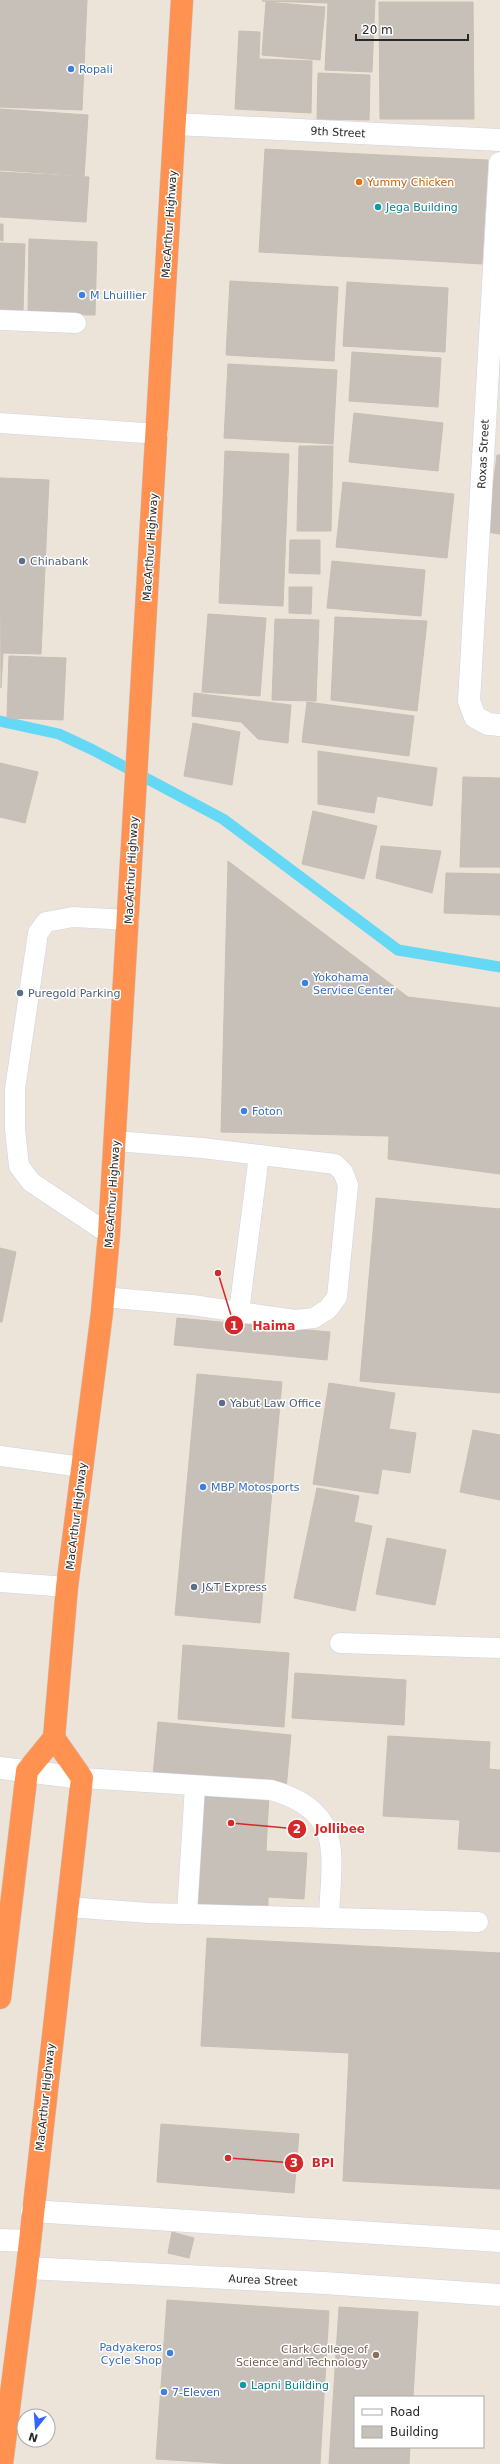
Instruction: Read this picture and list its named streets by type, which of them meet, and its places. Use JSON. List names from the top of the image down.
{
  "streets": {
    "highway": ["MacArthur Highway"],
    "street": ["9th Street", "Roxas Street", "Aurea Street"]
  },
  "crossings": [
    ["9th Street", "MacArthur Highway"],
    ["MacArthur Highway", "Aurea Street"]
  ],
  "places": [
    "Ropali",
    "Yummy Chicken",
    "Jega Building",
    "M Lhuillier",
    "Chinabank",
    "Yokohama Service Center",
    "Puregold Parking",
    "Foton",
    "Haima",
    "Yabut Law Office",
    "MBP Motosports",
    "J&T Express",
    "Jollibee",
    "BPI",
    "Padyakeros Cycle Shop",
    "Clark College of Science and Technology",
    "Lapni Building",
    "7-Eleven"
  ],
  "legend": ["Road", "Building"],
  "scale_bar": "20 m",
  "north": "bottom"
}
